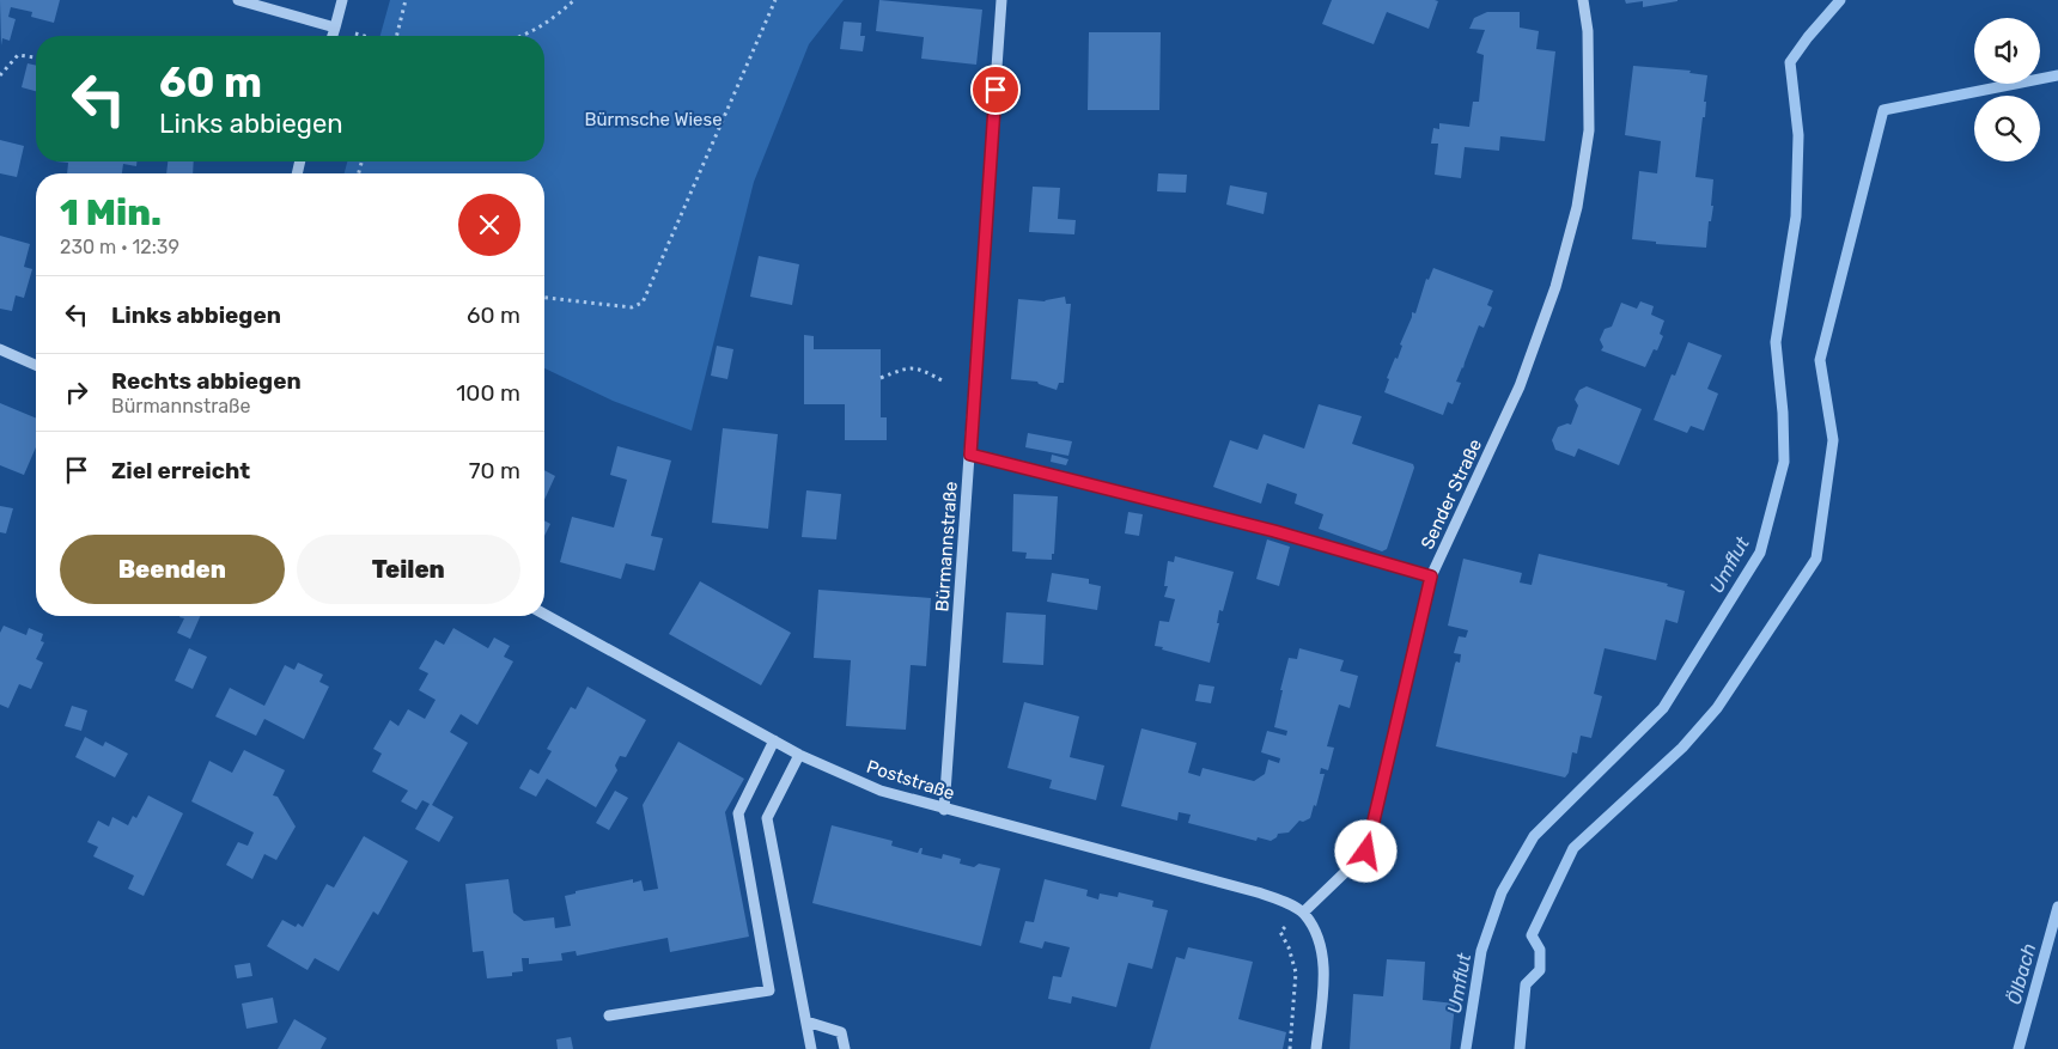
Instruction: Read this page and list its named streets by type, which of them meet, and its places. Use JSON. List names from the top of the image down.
{
  "streets": {
    "street": ["Sender Straße", "Bürmannstraße", "Poststraße"]
  },
  "crossings": [
    ["Sender Straße", "Poststraße"],
    ["Bürmannstraße", "Poststraße"]
  ],
  "water": ["Umflut", "Ölbach"],
  "parks": ["Bürmsche Wiese"],
  "page": {
    "turn": ["60 m", "Links abbiegen"],
    "heading": ["1 Min.", "230 m · 12:39"],
    "list": [
      {
        "name": "Links abbiegen",
        "value": "60 m"
      },
      {
        "name": "Rechts abbiegen",
        "note": "Bürmannstraße",
        "value": "100 m"
      },
      {
        "name": "Ziel erreicht",
        "value": "70 m"
      }
    ],
    "buttons": ["Beenden", "Teilen"]
  }
}
